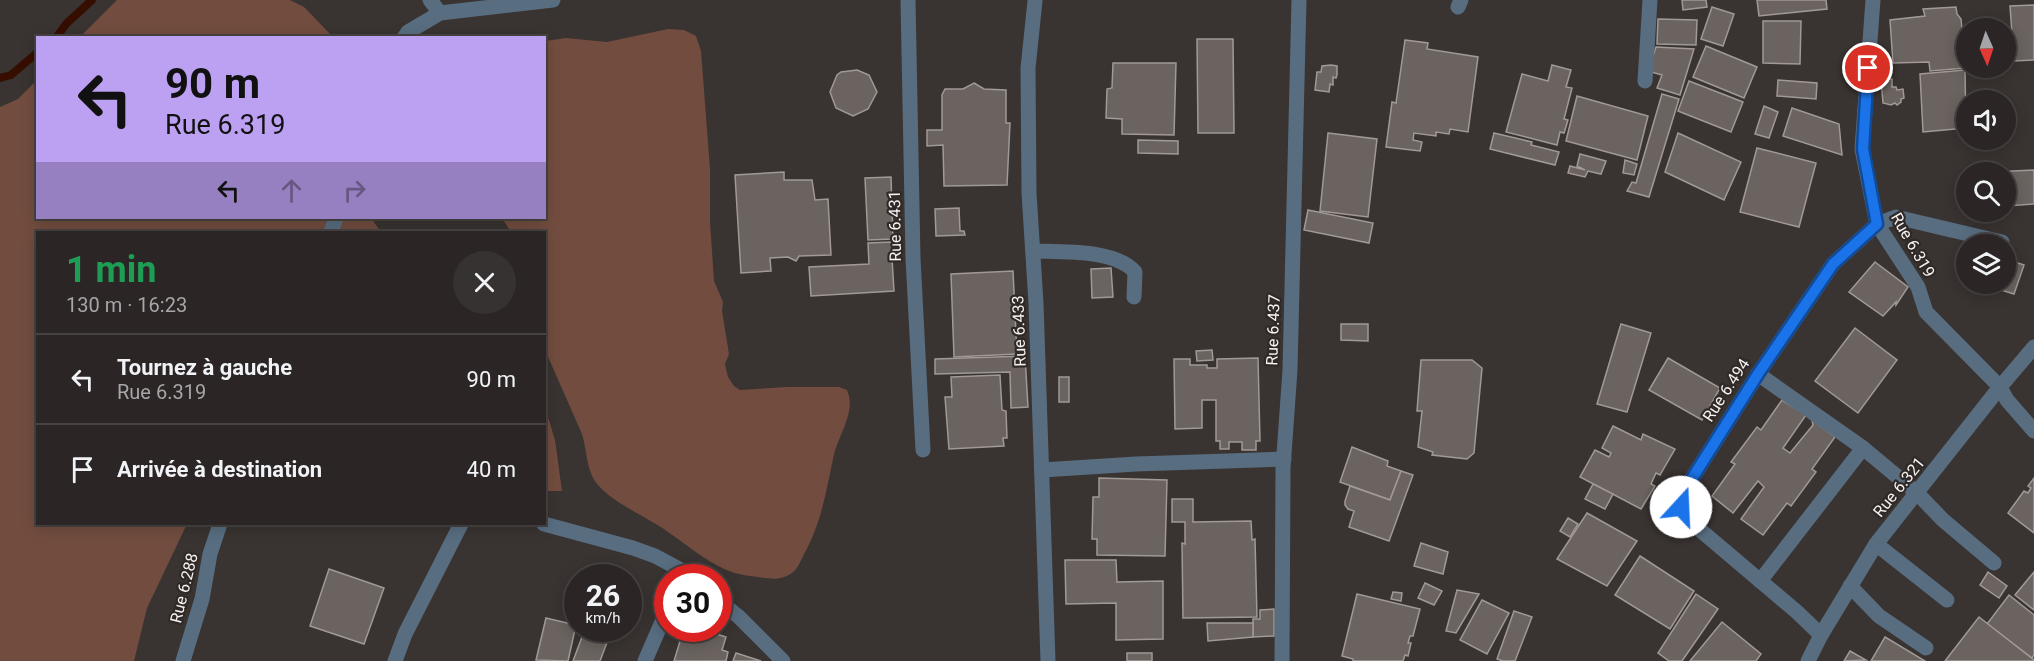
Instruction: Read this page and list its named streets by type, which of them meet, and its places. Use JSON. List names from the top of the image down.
{
  "streets": {
    "street": [
      "Rue 6.431",
      "Rue 6.319",
      "Rue 6.437",
      "Rue 6.433",
      "Rue 6.494",
      "Rue 6.321",
      "Rue 6.288"
    ]
  },
  "crossings": [
    ["Rue 6.319", "Rue 6.494"],
    ["Rue 6.319", "Rue 6.321"],
    ["Rue 6.494", "Rue 6.321"]
  ],
  "north": "bottom",
  "page": {
    "turn": ["90 m", "Rue 6.319"],
    "heading": ["1 min", "130 m · 16:23"],
    "list": [
      {
        "name": "Tournez à gauche",
        "note": "Rue 6.319",
        "value": "90 m"
      },
      {
        "name": "Arrivée à destination",
        "value": "40 m"
      }
    ],
    "speed": "26 km/h",
    "limit": "30"
  }
}
